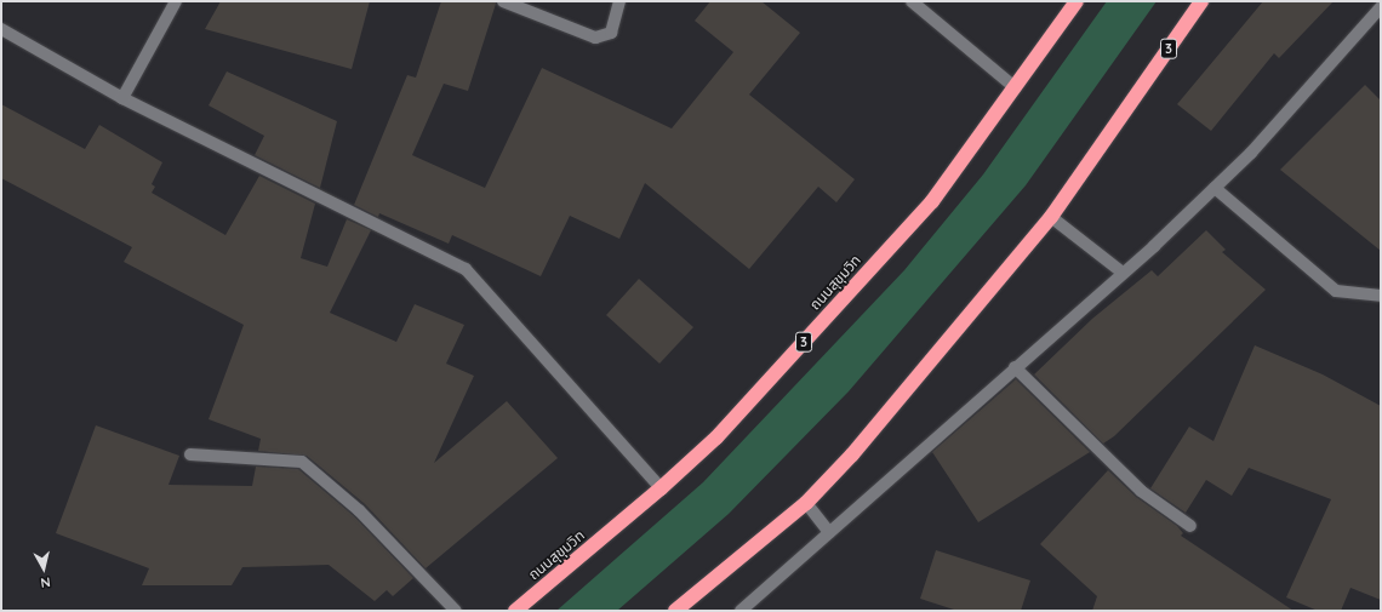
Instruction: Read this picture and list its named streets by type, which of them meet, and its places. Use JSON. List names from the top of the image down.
{
  "streets": {
    "highway": ["3", "ถนนสุขุมวิท"]
  },
  "north": "bottom"
}
